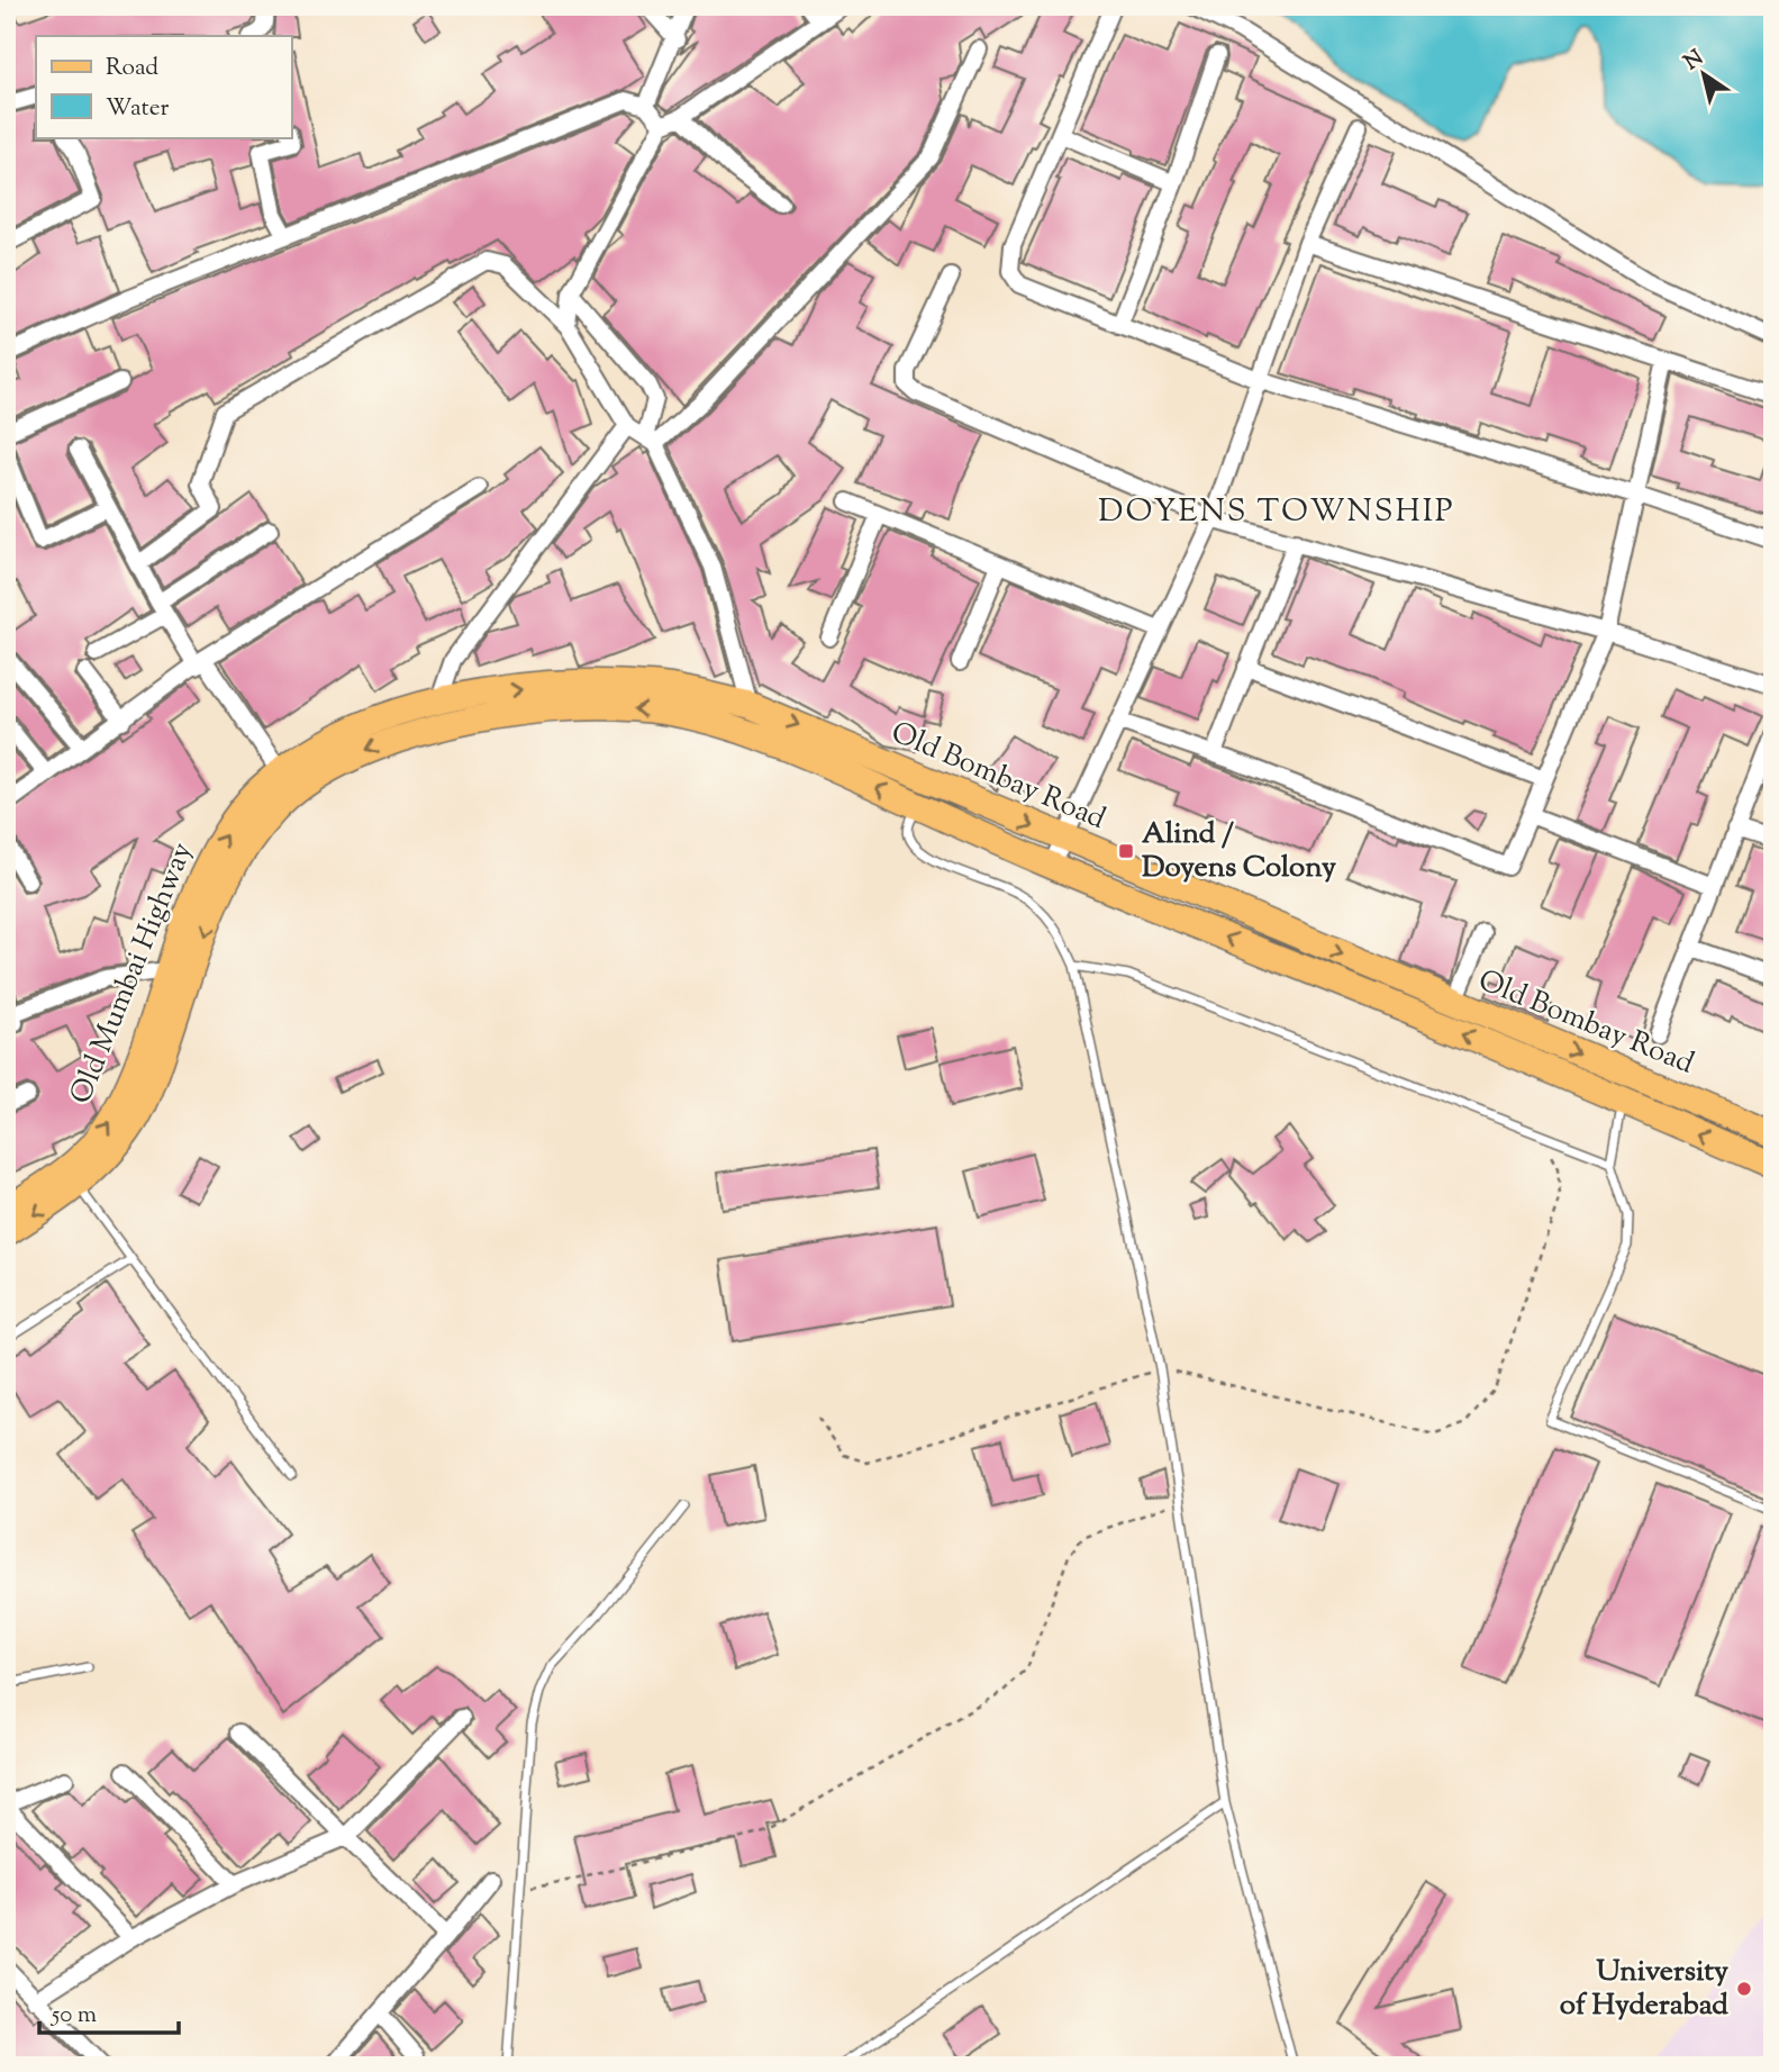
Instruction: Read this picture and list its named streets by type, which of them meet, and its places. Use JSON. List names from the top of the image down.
{
  "streets": {
    "main road": ["Old Bombay Road", "Old Mumbai Highway"]
  },
  "crossings": [
    ["Old Bombay Road", "Old Mumbai Highway"]
  ],
  "districts": ["DOYENS TOWNSHIP"],
  "places": {
    "transit": ["Alind / Doyens Colony"],
    "other": ["University of Hyderabad"]
  },
  "legend": ["Road", "Water"],
  "scale_bar": "50 m",
  "north": "top left"
}
